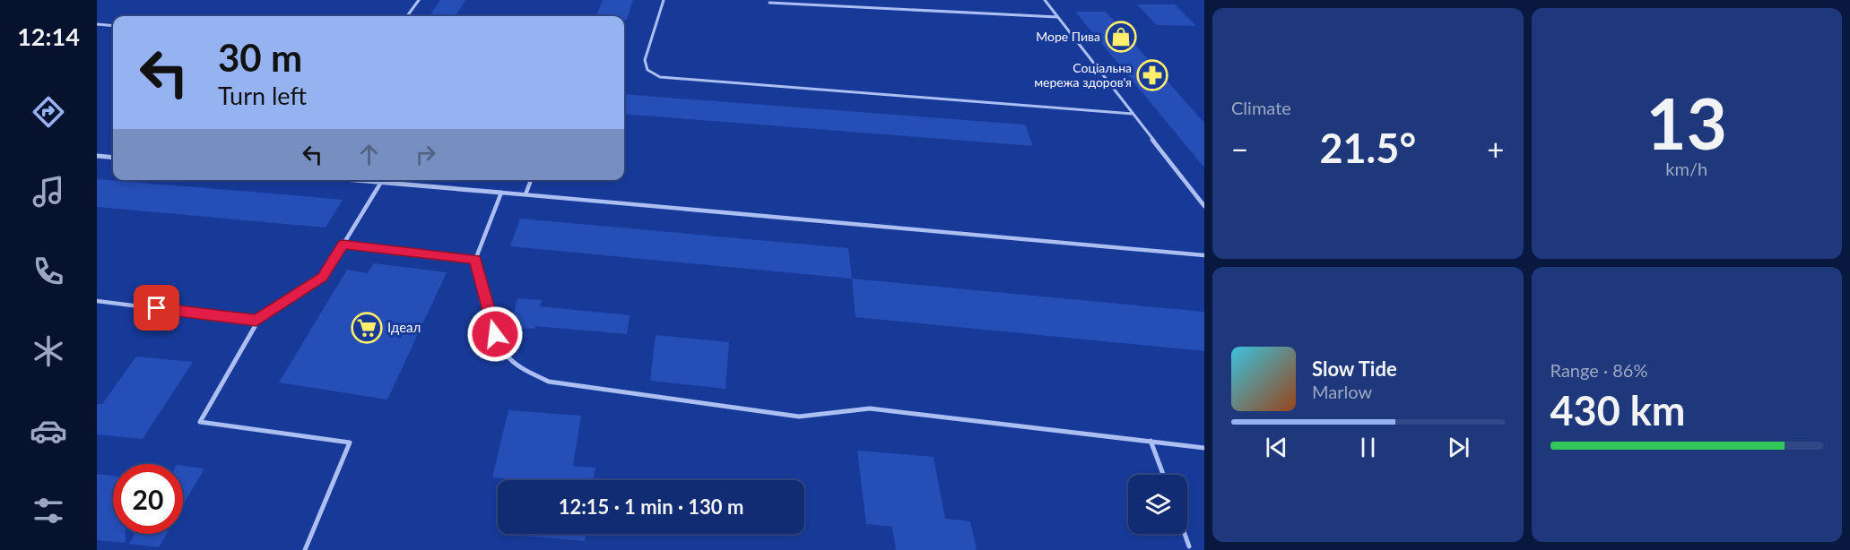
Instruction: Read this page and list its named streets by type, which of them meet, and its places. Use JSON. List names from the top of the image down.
{
  "places": {
    "shop": ["Море Пива"],
    "pharmacy": ["Соціальна мережа здоров'я"],
    "supermarket": ["Ідеал"]
  },
  "page": {
    "tabs": "12:14",
    "tile": [
      "Climate",
      ["13", "km/h"],
      ["Range · 86%", "430 km"]
    ],
    "turn": ["30 m", "Turn left"],
    "heat": ["−", "21.5°", "+"],
    "song": ["Slow Tide", "Marlow"],
    "limit": "20",
    "trip": "12:15 · 1 min · 130 m"
  }
}
